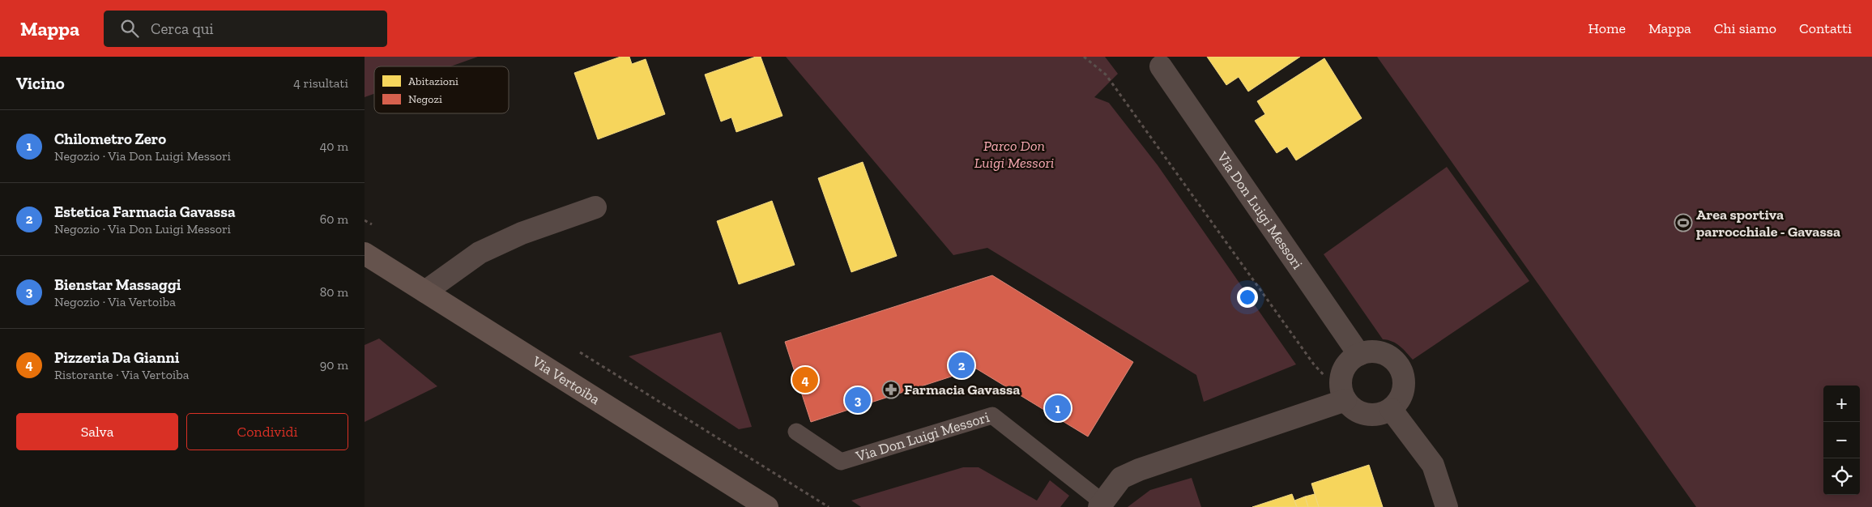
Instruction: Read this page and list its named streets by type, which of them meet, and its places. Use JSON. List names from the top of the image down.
{
  "streets": {
    "main road": ["Via Vertoiba"],
    "street": ["Via Don Luigi Messori"]
  },
  "parks": ["Parco Don Luigi Messori"],
  "places": {
    "sports": ["Area sportiva parrocchiale - Gavassa"],
    "pharmacy": ["Farmacia Gavassa"]
  },
  "legend": ["Abitazioni", "Negozi"],
  "page": {
    "header": "Mappa",
    "search": "Cerca qui",
    "nav": [
      "Home",
      "Mappa",
      "Chi siamo",
      "Contatti"
    ],
    "heading": ["Vicino", "4 risultati"],
    "list": [
      {
        "mark": "1",
        "name": "Chilometro Zero",
        "note": "Negozio · Via Don Luigi Messori",
        "value": "40 m"
      },
      {
        "mark": "2",
        "name": "Estetica Farmacia Gavassa",
        "note": "Negozio · Via Don Luigi Messori",
        "value": "60 m"
      },
      {
        "mark": "3",
        "name": "Bienstar Massaggi",
        "note": "Negozio · Via Vertoiba",
        "value": "80 m"
      },
      {
        "mark": "4",
        "name": "Pizzeria Da Gianni",
        "note": "Ristorante · Via Vertoiba",
        "value": "90 m"
      }
    ],
    "pins": [
      "2",
      "4",
      "3",
      "1"
    ],
    "map_buttons": ["+", "−"],
    "buttons": ["Salva", "Condividi"]
  }
}
